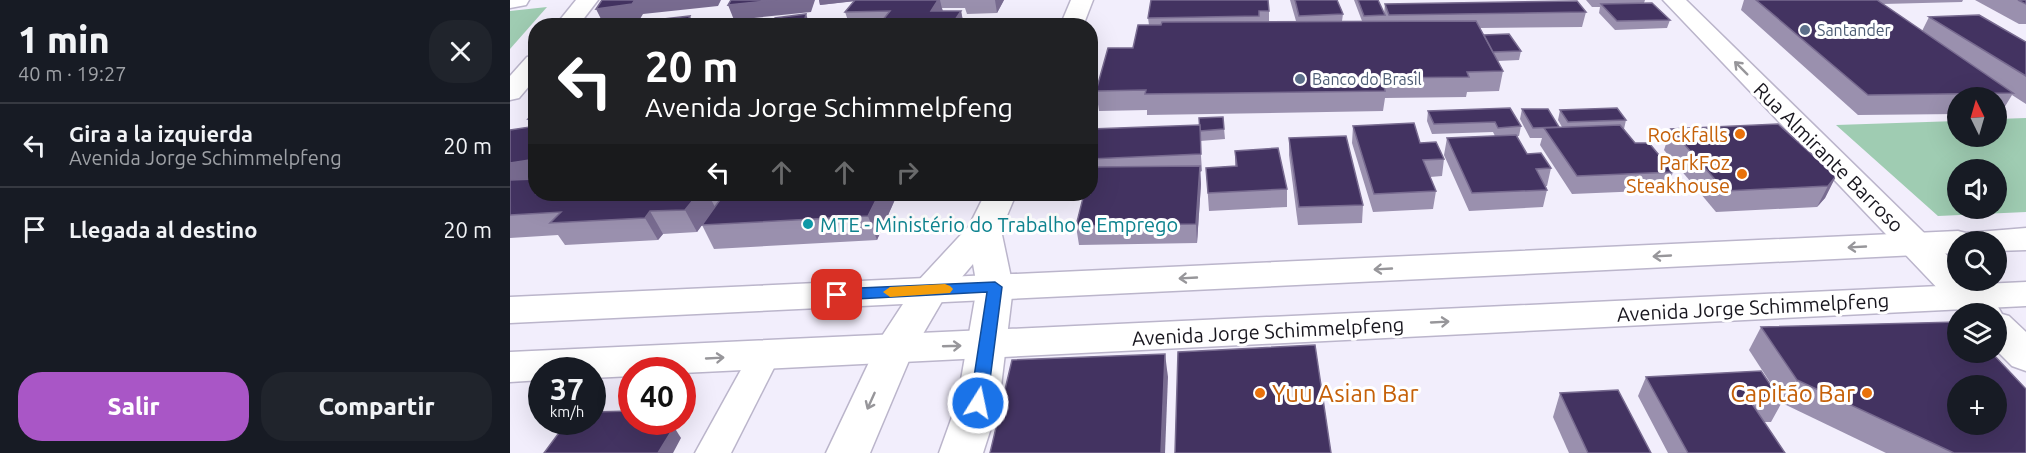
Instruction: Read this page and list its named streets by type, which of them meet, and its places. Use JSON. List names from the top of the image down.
{
  "streets": {
    "main road": ["Rua Almirante Barroso", "Avenida Jorge Schimmelpfeng"]
  },
  "one_way": ["Rua Almirante Barroso"],
  "places": [
    "Santander",
    "Banco do Brasil",
    "Rockfalls",
    "ParkFoz Steakhouse",
    "MTE - Ministério do Trabalho e Emprego",
    "Yuu Asian Bar",
    "Capitão Bar"
  ],
  "north": "top",
  "page": {
    "heading": ["1 min", "40 m · 19:27"],
    "turn": ["20 m", "Avenida Jorge Schimmelpfeng"],
    "map_buttons": "+",
    "list": [
      {
        "name": "Gira a la izquierda",
        "note": "Avenida Jorge Schimmelpfeng",
        "value": "20 m"
      },
      {
        "name": "Llegada al destino",
        "value": "20 m"
      }
    ],
    "speed": "37 km/h",
    "limit": "40",
    "buttons": ["Salir", "Compartir"]
  }
}
